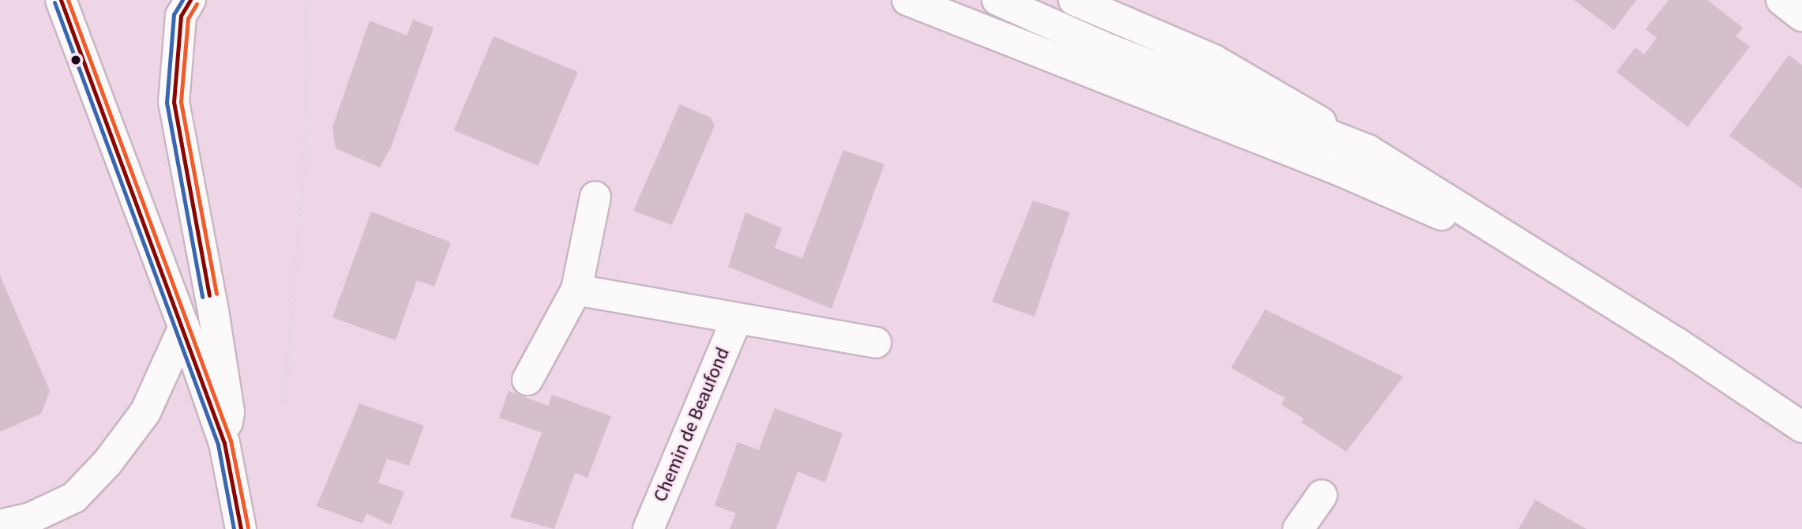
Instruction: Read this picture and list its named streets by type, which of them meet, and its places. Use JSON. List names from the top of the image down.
{
  "streets": {
    "main road": ["Chemin de Beaufond"]
  }
}
